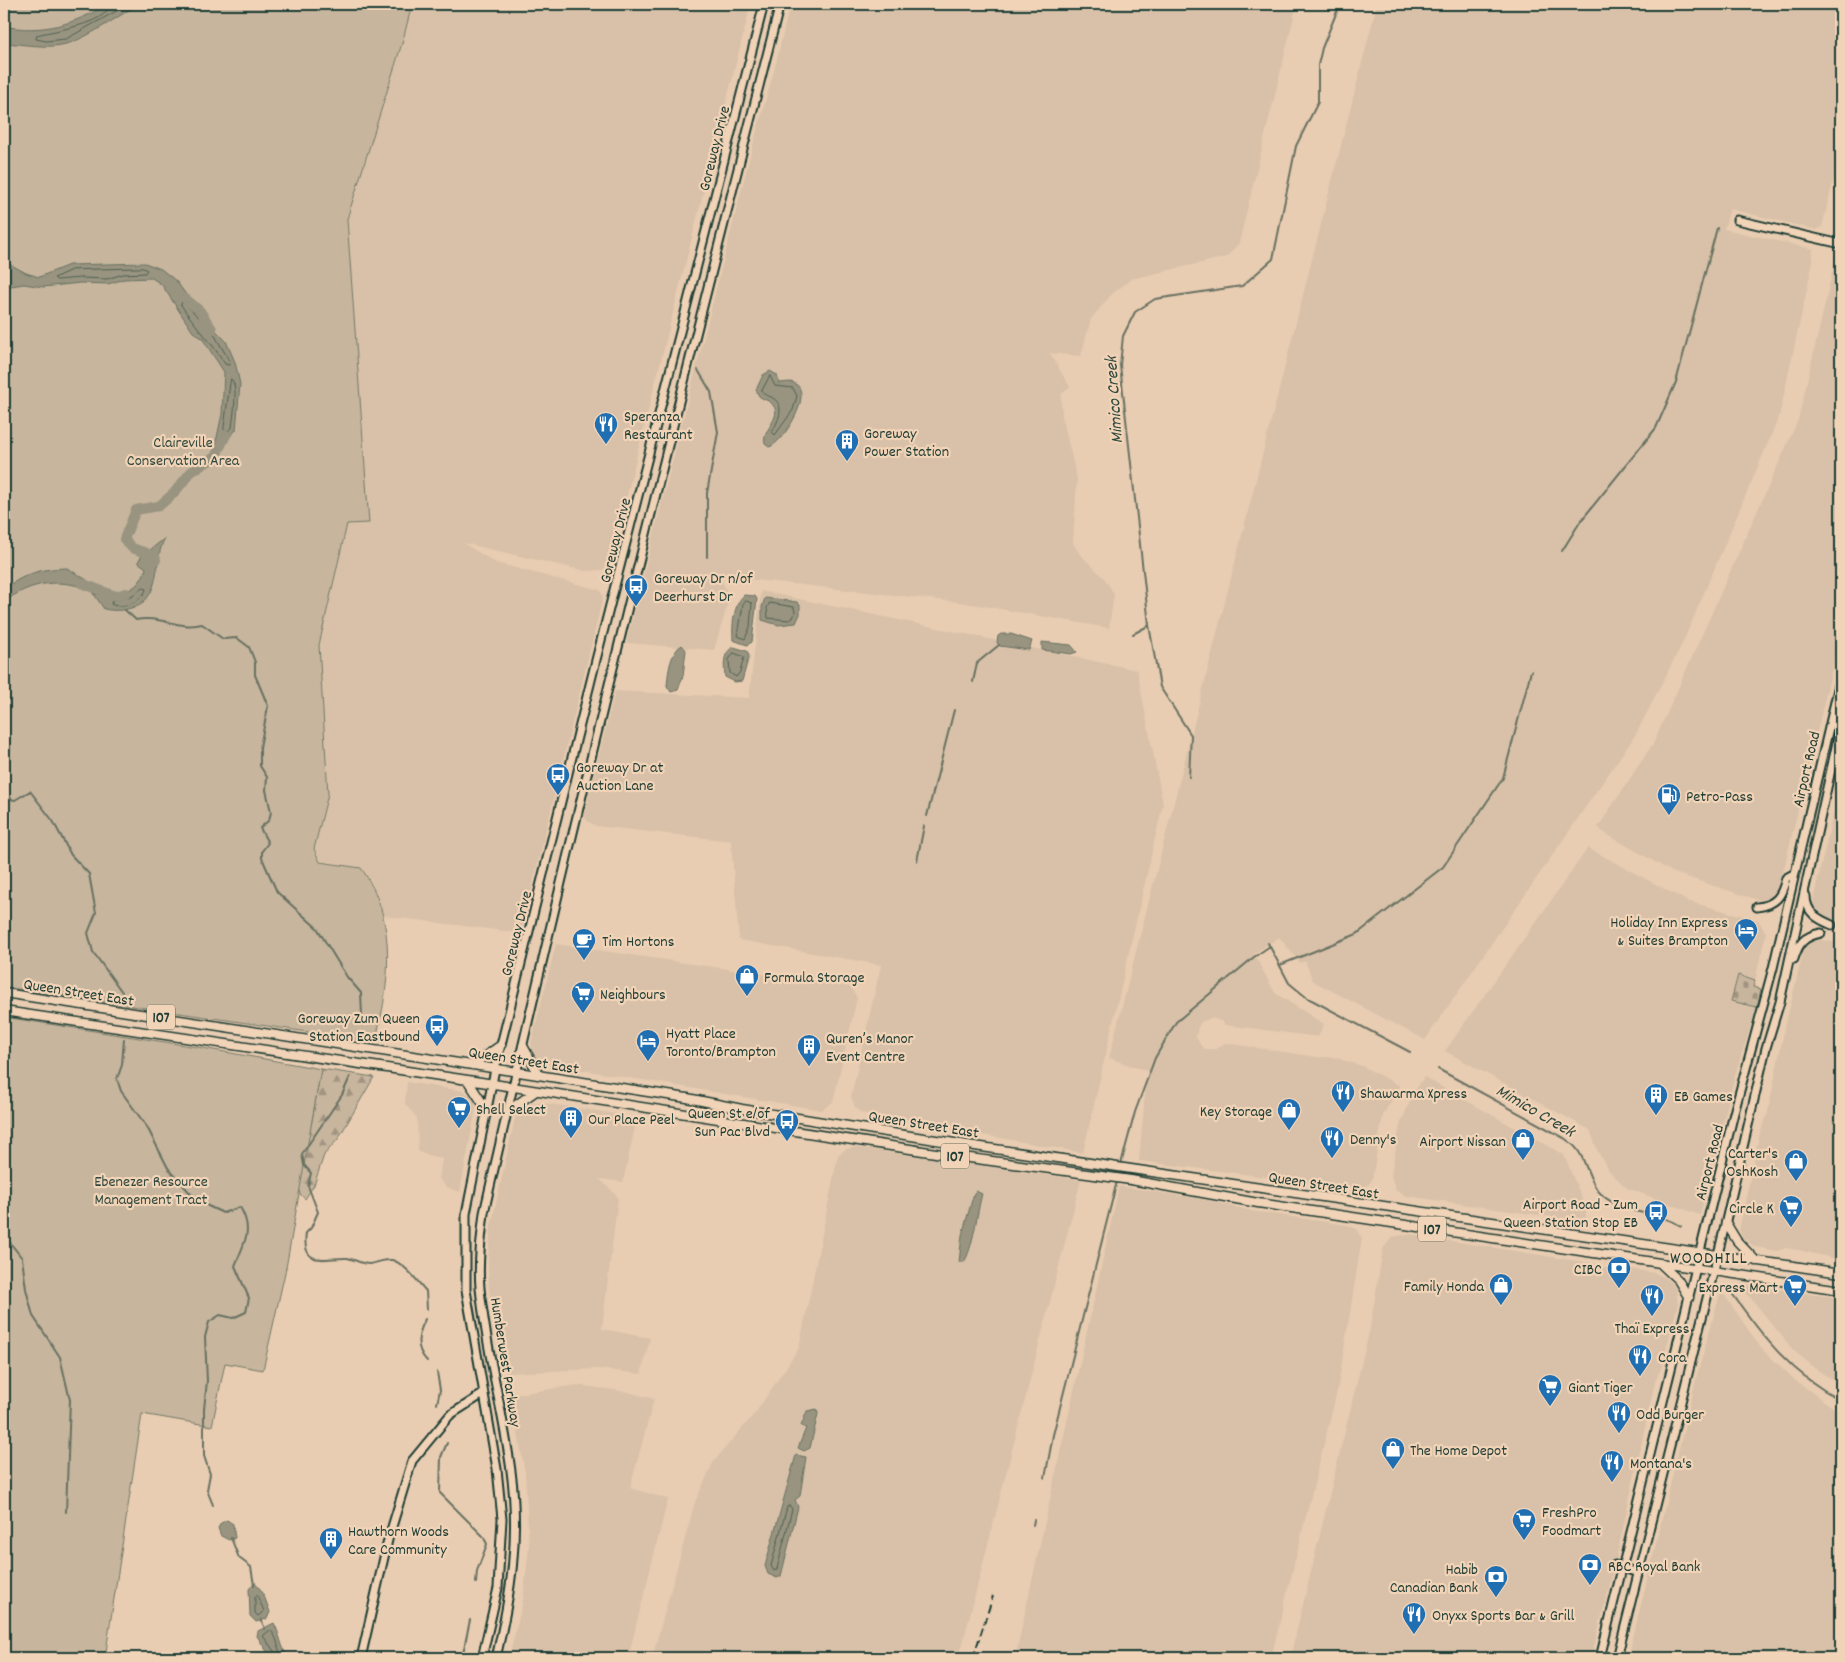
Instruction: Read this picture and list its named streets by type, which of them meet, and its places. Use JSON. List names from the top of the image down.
{
  "streets": {
    "main road": [
      "Goreway Drive",
      "Airport Road",
      "Queen Street East",
      "107",
      "Humberwest Parkway"
    ]
  },
  "crossings": [
    ["Goreway Drive", "Queen Street East"],
    ["Goreway Drive", "Humberwest Parkway"],
    ["Airport Road", "Queen Street East"],
    ["Queen Street East", "Humberwest Parkway"]
  ],
  "districts": ["WOODHILL"],
  "water": ["Mimico Creek"],
  "parks": ["Claireville Conservation Area", "Ebenezer Resource Management Tract"],
  "places": {
    "restaurant": [
      "Speranza Restaurant",
      "Shawarma Xpress",
      "Denny's",
      "Thaï Express",
      "Cora",
      "Odd Burger",
      "Montana's",
      "Onyxx Sports Bar & Grill"
    ],
    "building": [
      "Goreway Power Station",
      "Quren’s Manor Event Centre",
      "EB Games",
      "Our Place Peel",
      "Hawthorn Woods Care Community"
    ],
    "bus stop": [
      "Goreway Dr n/of Deerhurst Dr",
      "Goreway Dr at Auction Lane",
      "Goreway Zum Queen Station Eastbound",
      "Queen St e/of Sun Pac Blvd",
      "Airport Road - Zum Queen Station Stop EB"
    ],
    "fuel station": ["Petro-Pass"],
    "hotel": ["Holiday Inn Express & Suites Brampton", "Hyatt Place Toronto/Brampton"],
    "cafe": ["Tim Hortons"],
    "shop": [
      "Formula Storage",
      "Key Storage",
      "Airport Nissan",
      "Carter's OshKosh",
      "Family Honda",
      "The Home Depot"
    ],
    "supermarket": [
      "Neighbours",
      "Shell Select",
      "Circle K",
      "Express Mart",
      "Giant Tiger",
      "FreshPro Foodmart"
    ],
    "bank": ["CIBC", "RBC Royal Bank", "Habib Canadian Bank"]
  }
}
